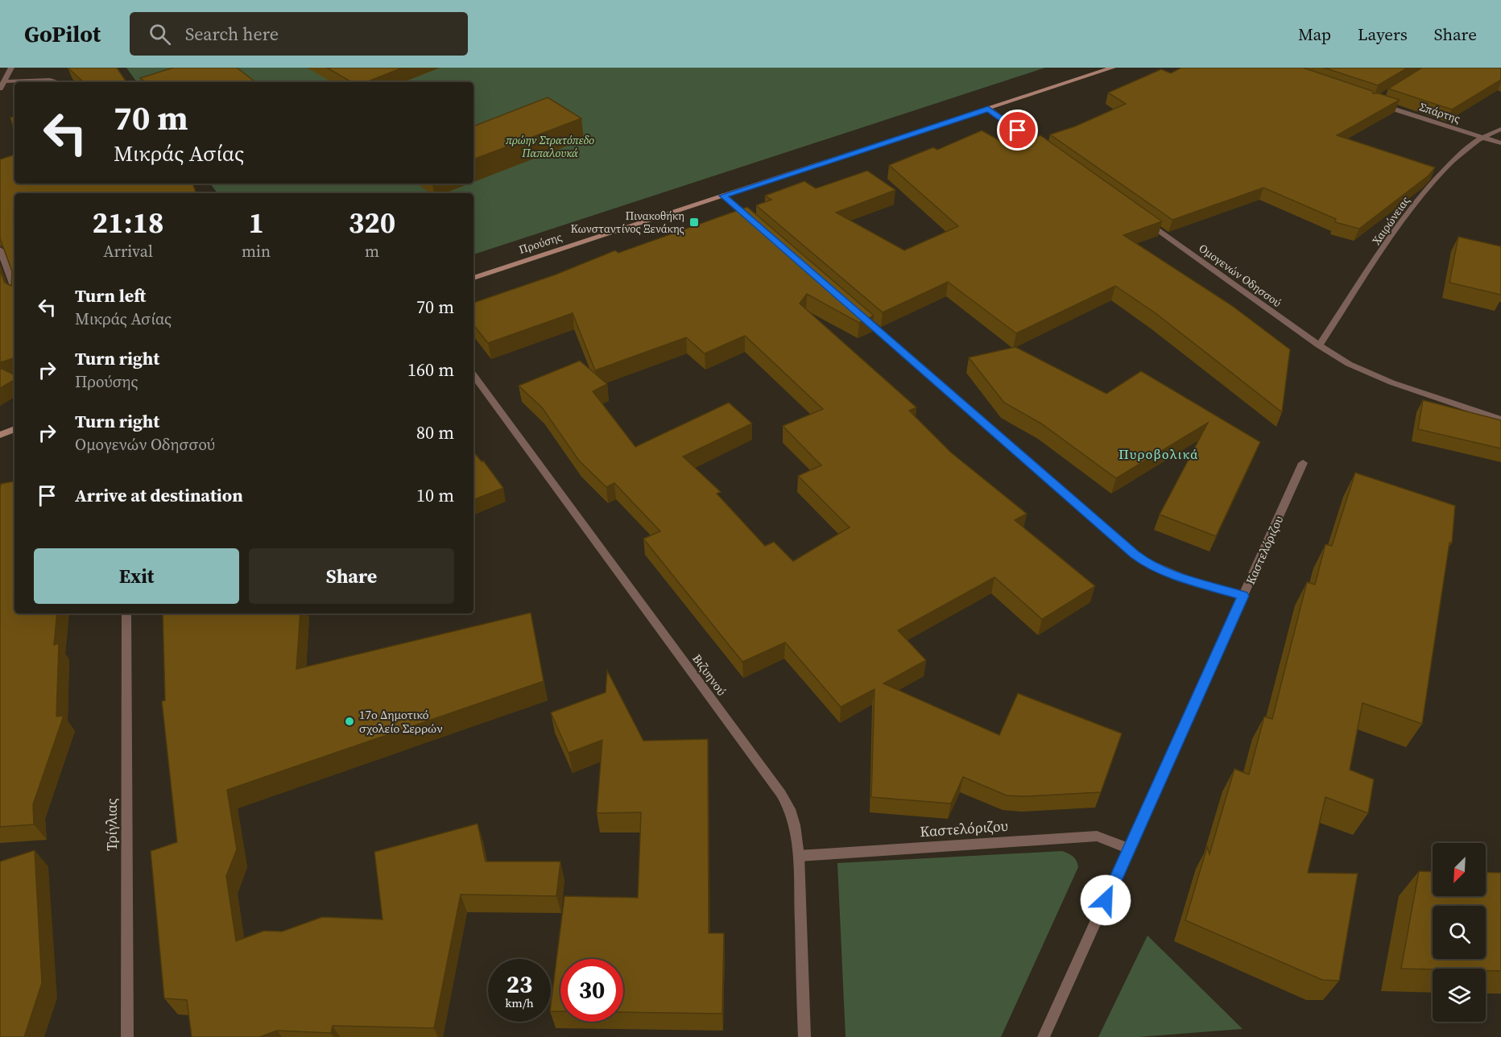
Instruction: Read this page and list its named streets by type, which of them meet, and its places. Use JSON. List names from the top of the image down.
{
  "streets": {
    "main road": ["Προύσης"],
    "street": [
      "Σπάρτης",
      "Χαιρώνειας",
      "Ομογενών Οδησσού",
      "Καστελόριζου",
      "Βιζυηνού",
      "Τρίγλιας"
    ]
  },
  "crossings": [
    ["Σπάρτης", "Χαιρώνειας"],
    ["Χαιρώνειας", "Ομογενών Οδησσού"],
    ["Καστελόριζου", "Βιζυηνού"]
  ],
  "districts": ["Πυροβολικά"],
  "parks": ["πρώην Στρατόπεδο Παπαλουκά"],
  "places": {
    "transit": ["Πινακοθήκη Κωνσταντίνος Ξενάκης"],
    "other": ["17ο Δημοτικό σχολείο Σερρών"]
  },
  "north": "bottom left",
  "page": {
    "header": "GoPilot",
    "search": "Search here",
    "nav": ["Map", "Layers", "Share"],
    "turn": ["70 m", "Μικράς Ασίας"],
    "eta": [
      "21:18",
      "Arrival",
      "1",
      "min",
      "320",
      "m"
    ],
    "list": [
      {
        "name": "Turn left",
        "note": "Μικράς Ασίας",
        "value": "70 m"
      },
      {
        "name": "Turn right",
        "note": "Προύσης",
        "value": "160 m"
      },
      {
        "name": "Turn right",
        "note": "Ομογενών Οδησσού",
        "value": "80 m"
      },
      {
        "name": "Arrive at destination",
        "value": "10 m"
      }
    ],
    "buttons": ["Exit", "Share"],
    "speed": "23 km/h",
    "limit": "30"
  }
}
